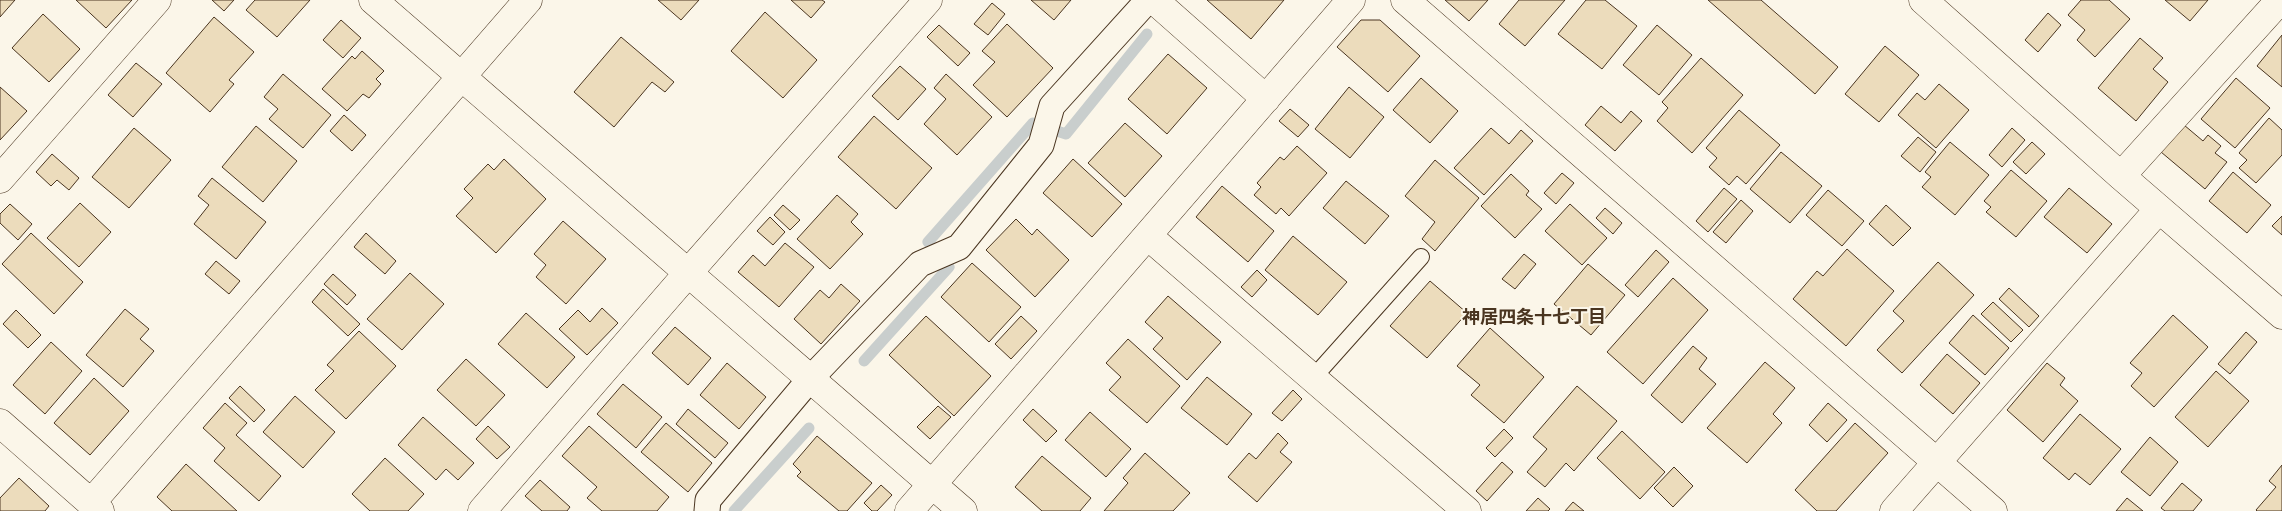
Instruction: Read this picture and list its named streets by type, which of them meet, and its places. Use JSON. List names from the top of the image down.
{
  "districts": ["神居四条十七丁目"]
}
